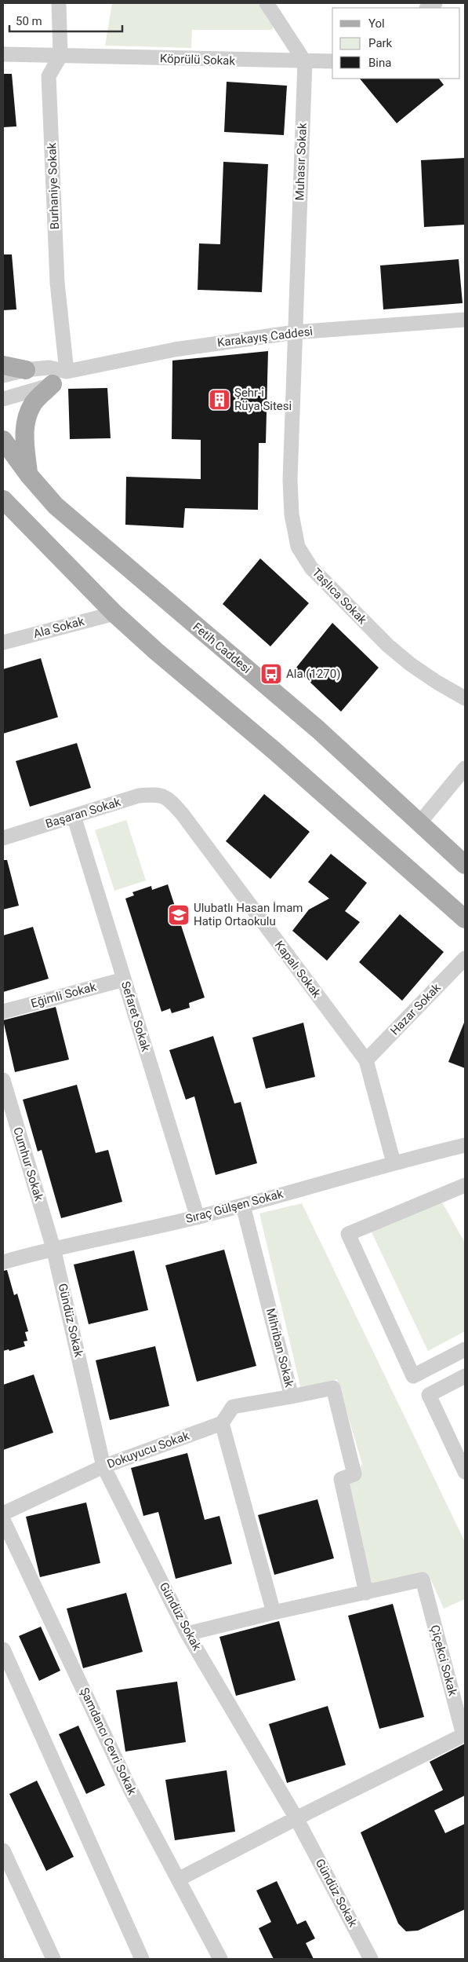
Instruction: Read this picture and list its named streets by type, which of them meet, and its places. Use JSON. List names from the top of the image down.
{
  "streets": {
    "main road": ["Fetih Caddesi"],
    "street": [
      "Köprülü Sokak",
      "Muhasır Sokak",
      "Burhaniye Sokak",
      "Karakayış Caddesi",
      "Taşlıca Sokak",
      "Ala Sokak",
      "Başaran Sokak",
      "Kapalı Sokak",
      "Eğimli Sokak",
      "Hazar Sokak",
      "Sefaret Sokak",
      "Cumhur Sokak",
      "Sıraç Gülşen Sokak",
      "Gündüz Sokak",
      "Mihriban Sokak",
      "Dokuyucu Sokak",
      "Çiçekci Sokak",
      "Şamdancı Cevri Sokak"
    ]
  },
  "crossings": [
    ["Köprülü Sokak", "Muhasır Sokak"],
    ["Köprülü Sokak", "Burhaniye Sokak"],
    ["Muhasır Sokak", "Karakayış Caddesi"],
    ["Muhasır Sokak", "Taşlıca Sokak"],
    ["Burhaniye Sokak", "Karakayış Caddesi"],
    ["Karakayış Caddesi", "Taşlıca Sokak"],
    ["Başaran Sokak", "Kapalı Sokak"],
    ["Başaran Sokak", "Sefaret Sokak"],
    ["Kapalı Sokak", "Hazar Sokak"],
    ["Kapalı Sokak", "Sıraç Gülşen Sokak"],
    ["Eğimli Sokak", "Sefaret Sokak"],
    ["Sefaret Sokak", "Sıraç Gülşen Sokak"],
    ["Cumhur Sokak", "Sıraç Gülşen Sokak"],
    ["Cumhur Sokak", "Gündüz Sokak"],
    ["Sıraç Gülşen Sokak", "Gündüz Sokak"],
    ["Sıraç Gülşen Sokak", "Mihriban Sokak"],
    ["Gündüz Sokak", "Dokuyucu Sokak"],
    ["Gündüz Sokak", "Çiçekci Sokak"],
    ["Mihriban Sokak", "Çiçekci Sokak"],
    ["Çiçekci Sokak", "Şamdancı Cevri Sokak"]
  ],
  "places": {
    "building": ["Şehr-i Rüya Sitesi"],
    "bus stop": ["Ala (1270)"],
    "school or university": ["Ulubatlı Hasan İmam Hatip Ortaokulu"]
  },
  "legend": ["Yol", "Park", "Bina"],
  "scale_bar": "50 m"
}
